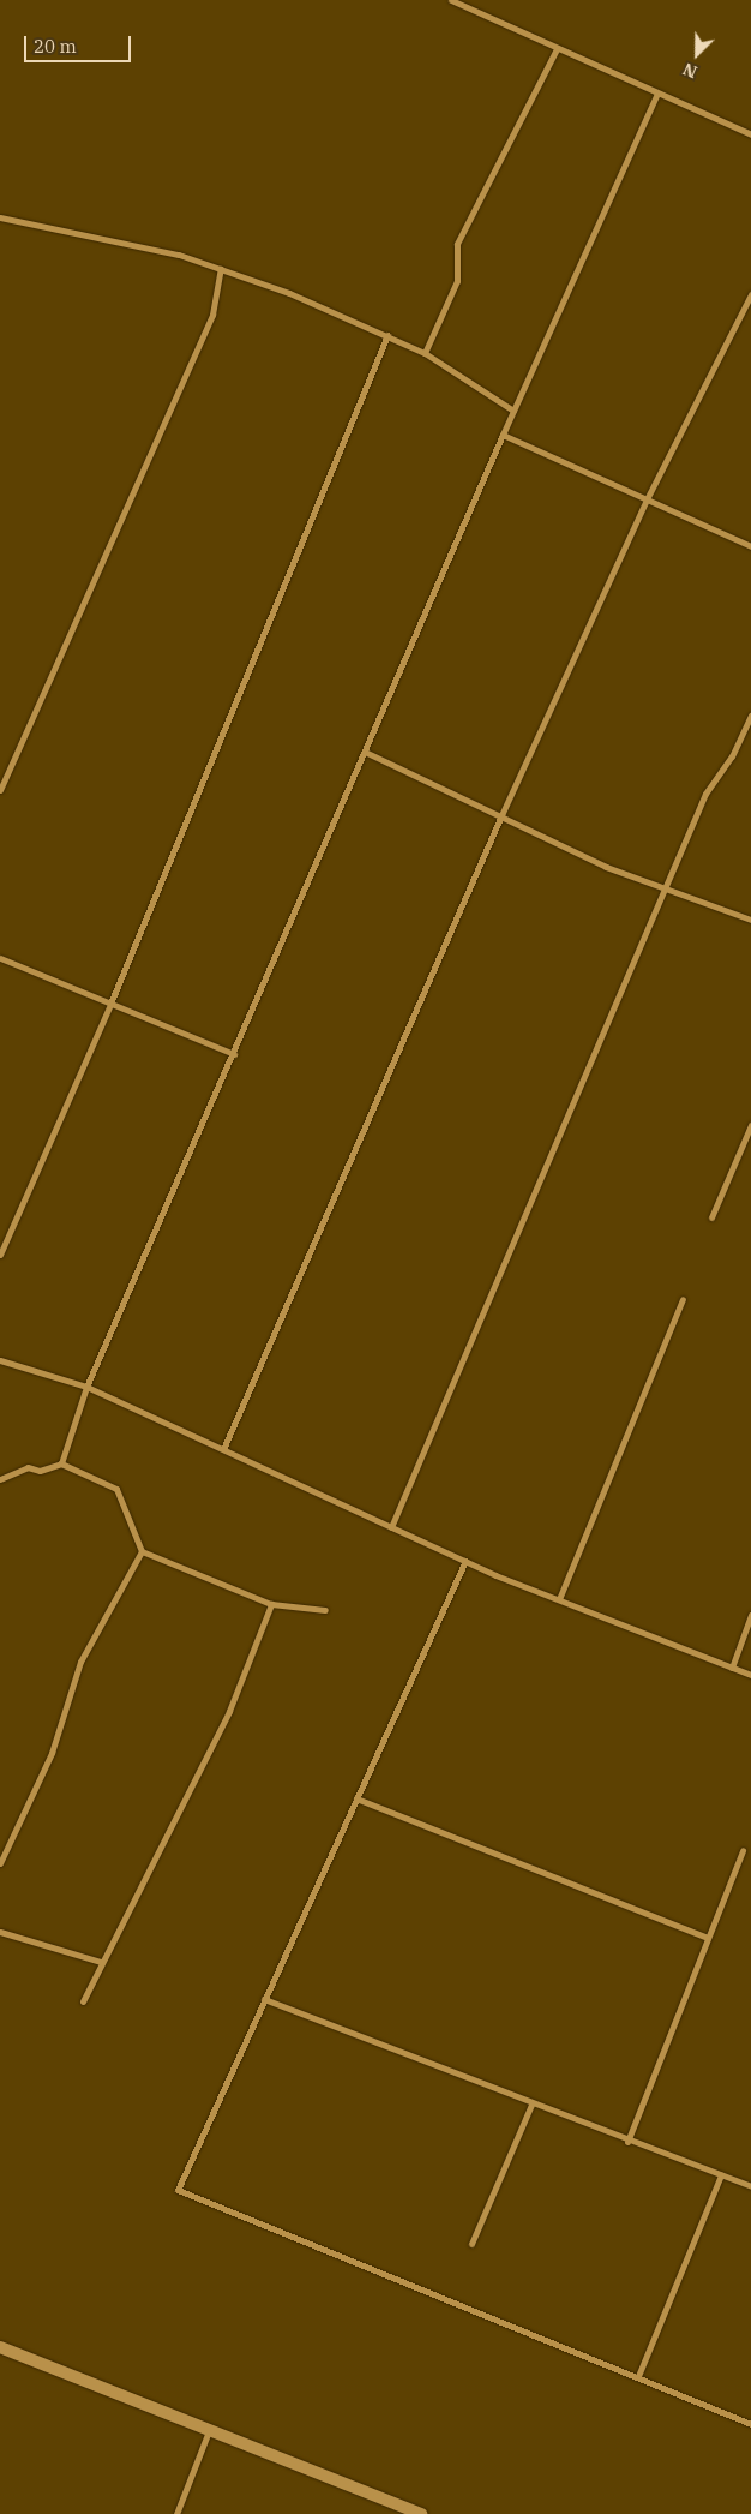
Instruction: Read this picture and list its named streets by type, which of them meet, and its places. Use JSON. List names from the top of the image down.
{
  "scale_bar": "20 m",
  "north": "bottom left"
}
